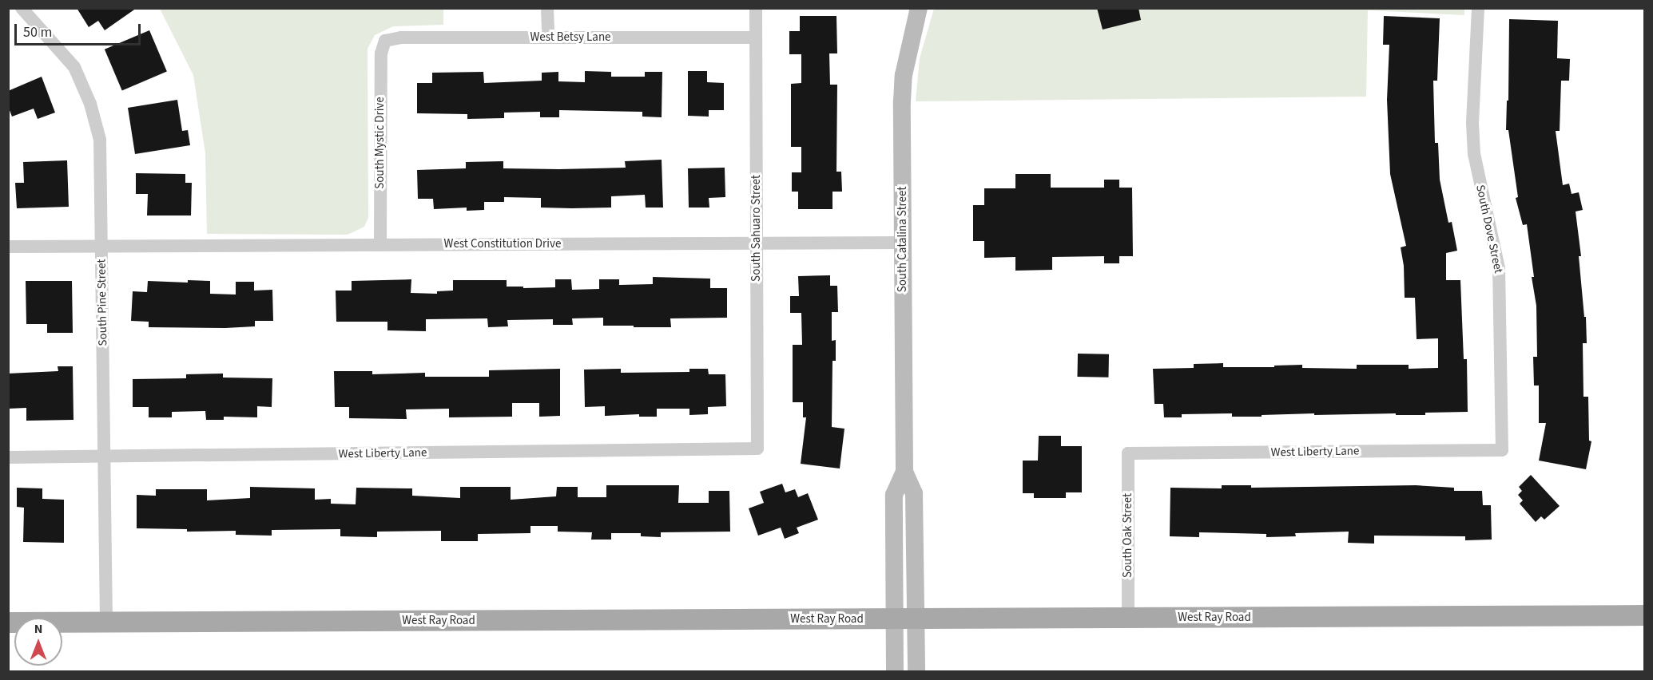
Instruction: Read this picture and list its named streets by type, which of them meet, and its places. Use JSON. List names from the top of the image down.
{
  "streets": {
    "main road": ["West Ray Road"],
    "street": [
      "West Betsy Lane",
      "South Mystic Drive",
      "South Sahuaro Street",
      "South Dove Street",
      "South Catalina Street",
      "West Constitution Drive",
      "South Pine Street",
      "West Liberty Lane",
      "South Oak Street"
    ]
  },
  "crossings": [
    ["West Betsy Lane", "South Mystic Drive"],
    ["West Betsy Lane", "South Sahuaro Street"],
    ["South Mystic Drive", "West Constitution Drive"],
    ["South Sahuaro Street", "West Constitution Drive"],
    ["South Sahuaro Street", "West Liberty Lane"],
    ["South Dove Street", "West Liberty Lane"],
    ["South Catalina Street", "West Constitution Drive"],
    ["South Catalina Street", "West Ray Road"],
    ["West Constitution Drive", "South Pine Street"],
    ["South Pine Street", "West Liberty Lane"],
    ["South Pine Street", "West Ray Road"],
    ["West Liberty Lane", "South Oak Street"],
    ["South Oak Street", "West Ray Road"]
  ],
  "scale_bar": "50 m",
  "north": "top"
}
